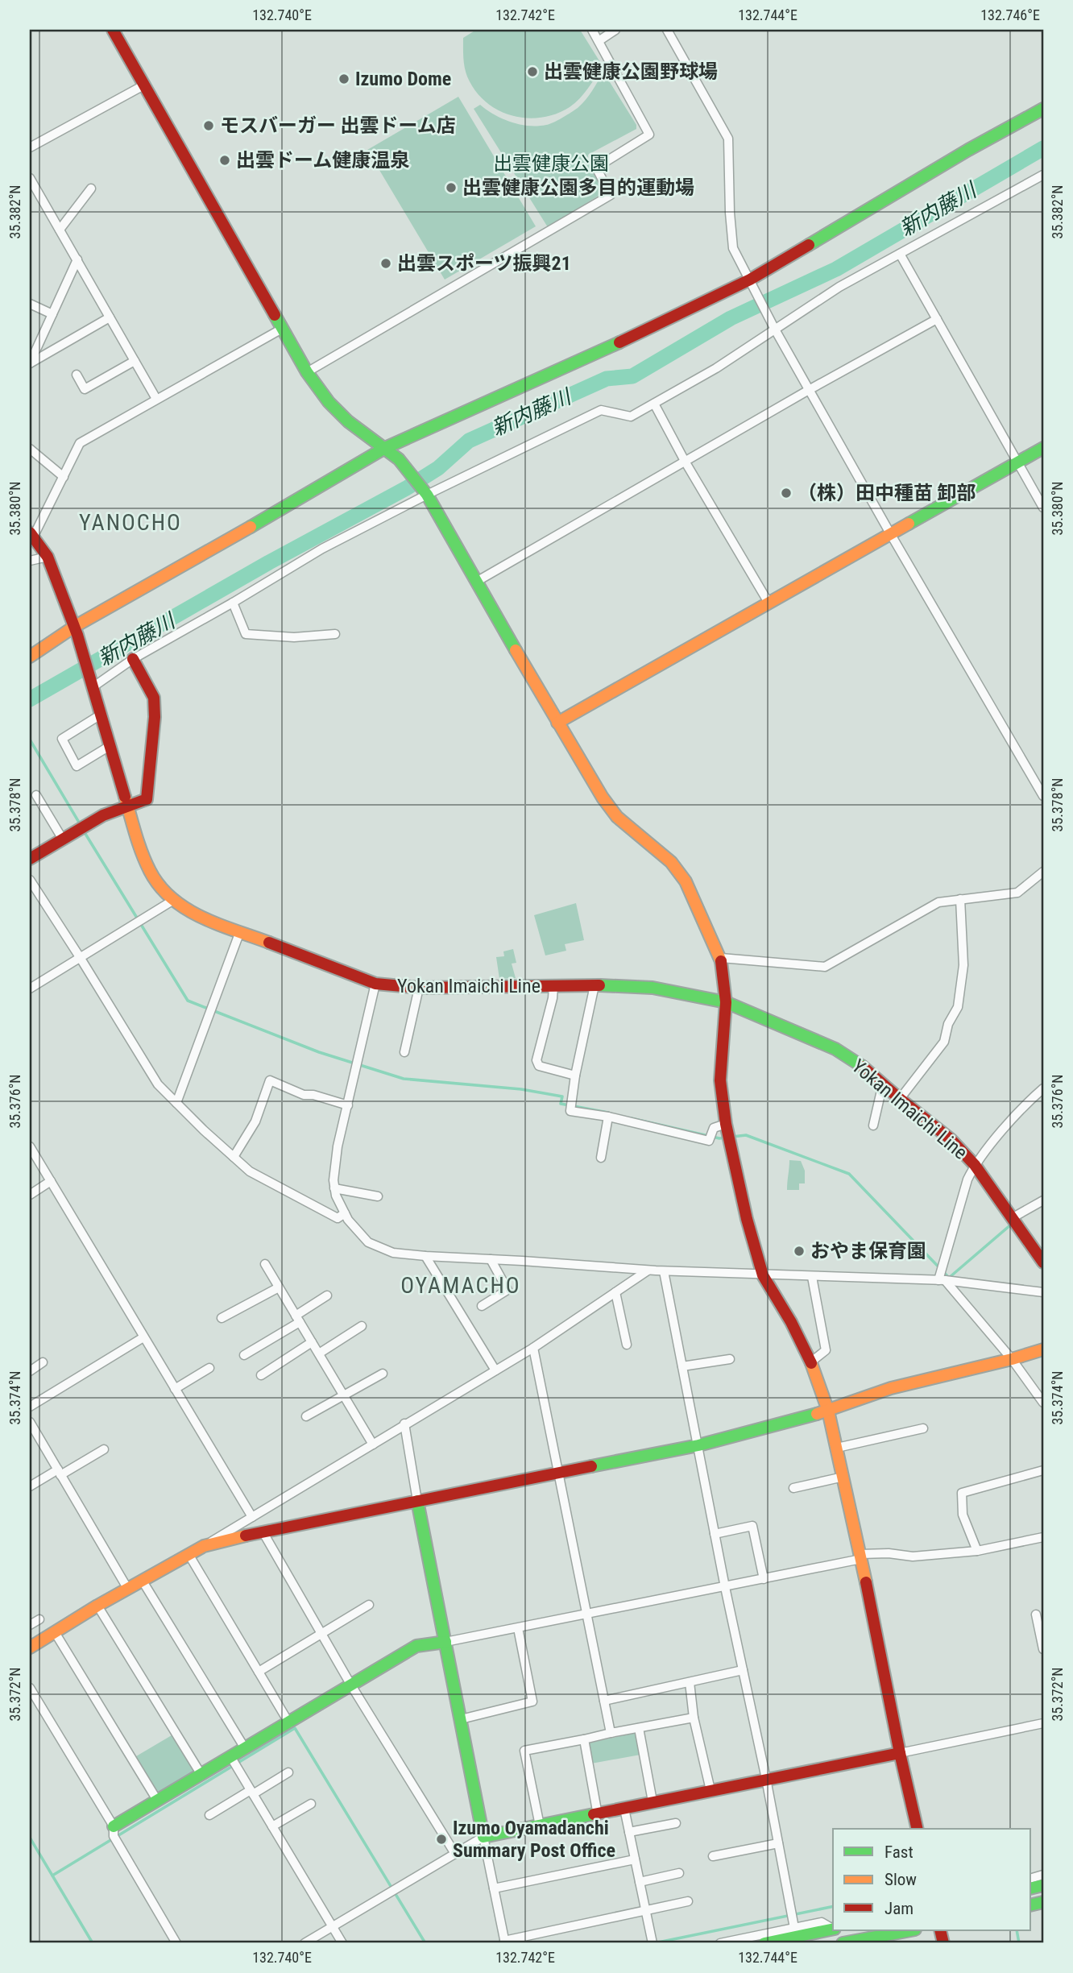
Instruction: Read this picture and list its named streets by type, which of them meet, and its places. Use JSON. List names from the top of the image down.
{
  "streets": {
    "main road": ["Yokan Imaichi Line"]
  },
  "districts": ["YANOCHO", "OYAMACHO"],
  "water": ["新内藤川"],
  "parks": ["出雲健康公園"],
  "places": [
    "出雲健康公園野球場",
    "Izumo Dome",
    "モスバーガー 出雲ドーム店",
    "出雲ドーム健康温泉",
    "出雲健康公園多目的運動場",
    "出雲スポーツ振興21",
    "（株）田中種苗 卸部",
    "おやま保育園",
    "Izumo Oyamadanchi Summary Post Office"
  ],
  "legend": ["Fast", "Slow", "Jam"],
  "coordinates": [
    "132.740°E",
    "132.742°E",
    "132.744°E",
    "132.746°E",
    "35.382°N",
    "35.380°N",
    "35.378°N",
    "35.376°N",
    "35.374°N",
    "35.372°N"
  ]
}
